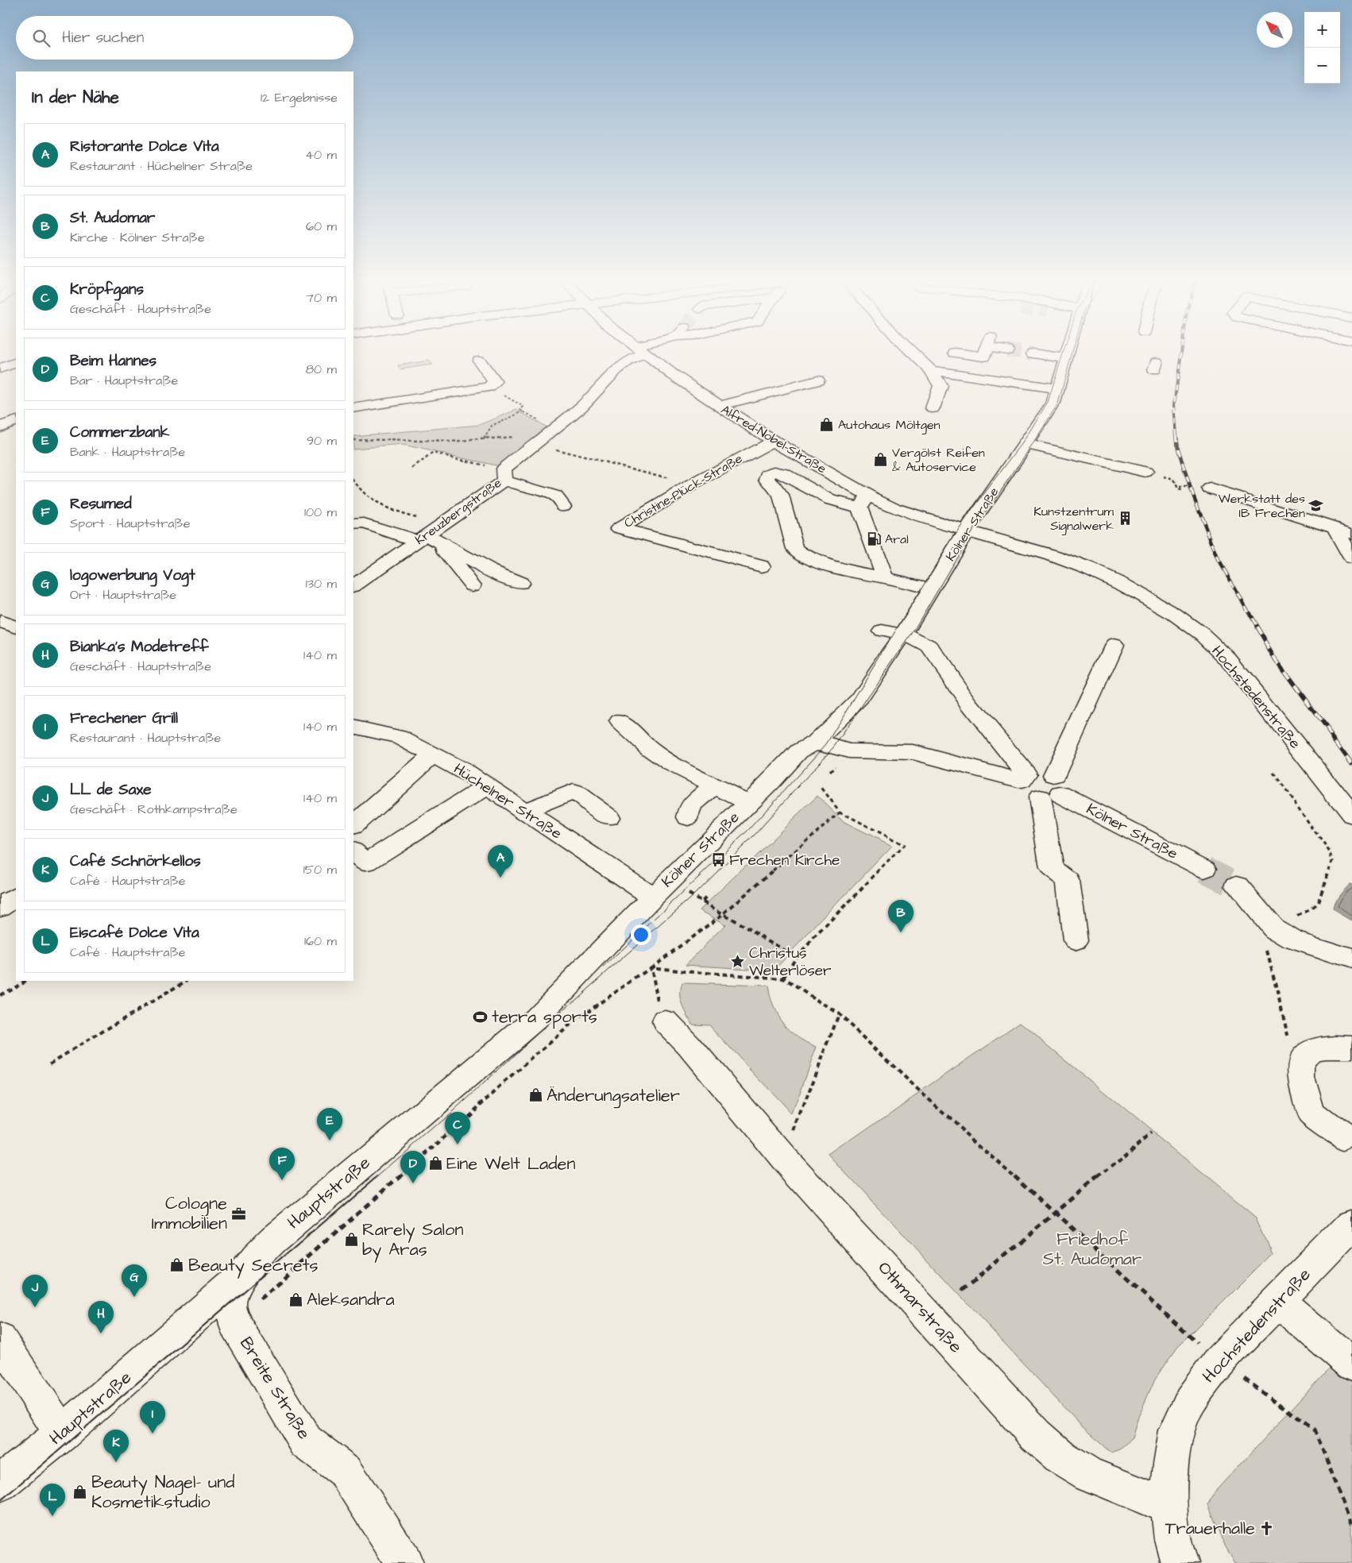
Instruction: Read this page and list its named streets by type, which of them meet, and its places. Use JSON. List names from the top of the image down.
{
  "streets": {
    "street": [
      "Alfred-Nobel-Straße",
      "Christine-Plück-Straße",
      "Kreuzbergstraße",
      "Kölner Straße",
      "Hochstedenstraße",
      "Hüchelner Straße",
      "Hauptstraße",
      "Othmarstraße",
      "Breite Straße"
    ]
  },
  "crossings": [
    ["Alfred-Nobel-Straße", "Christine-Plück-Straße"],
    ["Alfred-Nobel-Straße", "Kölner Straße"],
    ["Alfred-Nobel-Straße", "Hochstedenstraße"],
    ["Kölner Straße", "Hochstedenstraße"],
    ["Kölner Straße", "Hüchelner Straße"],
    ["Kölner Straße", "Hauptstraße"],
    ["Hochstedenstraße", "Othmarstraße"],
    ["Hüchelner Straße", "Hauptstraße"],
    ["Hauptstraße", "Breite Straße"]
  ],
  "parks": ["Friedhof St. Audomar"],
  "places": {
    "shop": [
      "Autohaus Möltgen",
      "Vergölst Reifen & Autoservice",
      "Änderungsatelier",
      "Eine Welt Laden",
      "Rarely Salon by Aras",
      "Beauty Secrets",
      "Aleksandra",
      "Beauty Nagel- und Kosmetikstudio"
    ],
    "school or university": ["Werkstatt des IB Frechen"],
    "building": ["Kunstzentrum Signalwerk"],
    "fuel station": ["Aral"],
    "bus stop": ["Frechen Kirche"],
    "place": ["Christus Welterlöser"],
    "sports": ["terra sports"],
    "office": ["Cologne Immobilien"],
    "church": ["Trauerhalle"]
  },
  "north": "top left",
  "page": {
    "map_buttons": ["+", "−"],
    "search": "Hier suchen",
    "heading": ["In der Nähe", "12 Ergebnisse"],
    "list": [
      {
        "mark": "A",
        "name": "Ristorante Dolce Vita",
        "note": "Restaurant · Hüchelner Straße",
        "value": "40 m"
      },
      {
        "mark": "B",
        "name": "St. Audomar",
        "note": "Kirche · Kölner Straße",
        "value": "60 m"
      },
      {
        "mark": "C",
        "name": "Kröpfgans",
        "note": "Geschäft · Hauptstraße",
        "value": "70 m"
      },
      {
        "mark": "D",
        "name": "Beim Hannes",
        "note": "Bar · Hauptstraße",
        "value": "80 m"
      },
      {
        "mark": "E",
        "name": "Commerzbank",
        "note": "Bank · Hauptstraße",
        "value": "90 m"
      },
      {
        "mark": "F",
        "name": "Resumed",
        "note": "Sport · Hauptstraße",
        "value": "100 m"
      },
      {
        "mark": "G",
        "name": "logowerbung Vogt",
        "note": "Ort · Hauptstraße",
        "value": "130 m"
      },
      {
        "mark": "H",
        "name": "Bianka's Modetreff",
        "note": "Geschäft · Hauptstraße",
        "value": "140 m"
      },
      {
        "mark": "I",
        "name": "Frechener Grill",
        "note": "Restaurant · Hauptstraße",
        "value": "140 m"
      },
      {
        "mark": "J",
        "name": "LL de Saxe",
        "note": "Geschäft · Rothkampstraße",
        "value": "140 m"
      },
      {
        "mark": "K",
        "name": "Café Schnörkellos",
        "note": "Café · Hauptstraße",
        "value": "150 m"
      },
      {
        "mark": "L",
        "name": "Eiscafé Dolce Vita",
        "note": "Café · Hauptstraße",
        "value": "160 m"
      }
    ],
    "pins": [
      "A",
      "B",
      "E",
      "C",
      "F",
      "D",
      "G",
      "J",
      "H",
      "I",
      "K",
      "L"
    ]
  }
}
